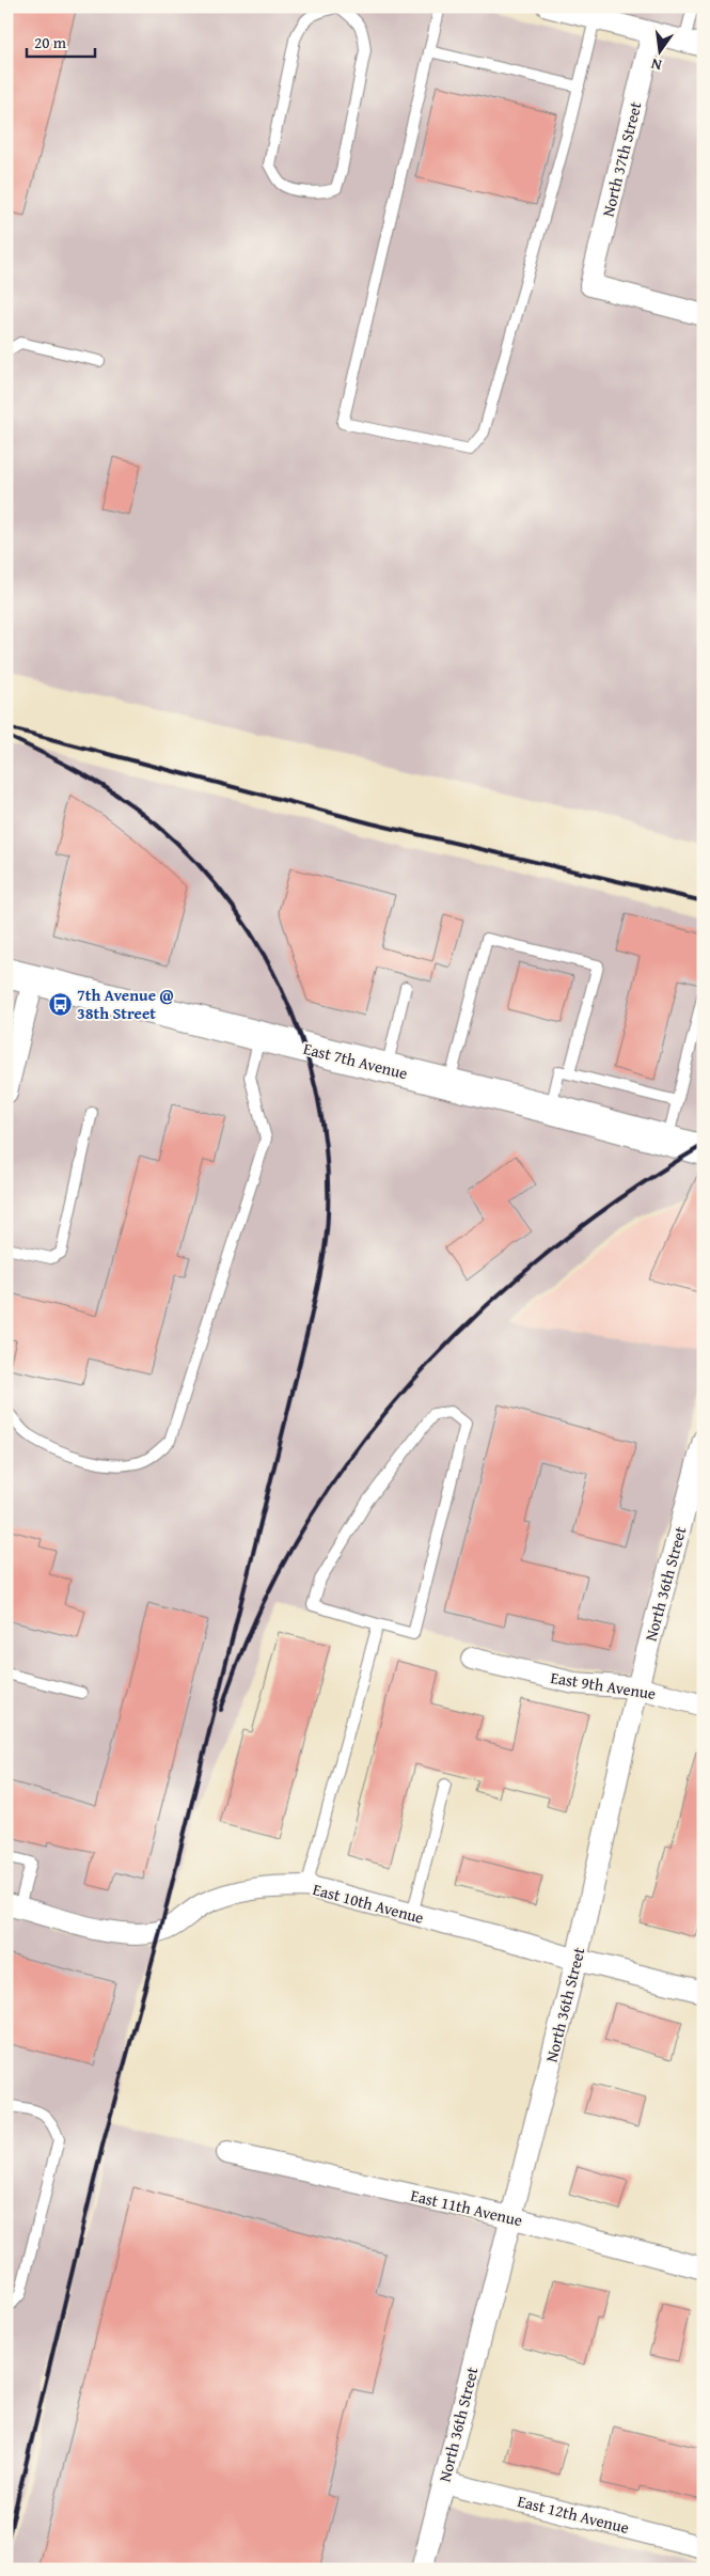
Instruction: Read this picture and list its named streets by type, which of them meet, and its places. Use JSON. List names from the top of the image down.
{
  "streets": {
    "street": [
      "North 37th Street",
      "East 7th Avenue",
      "North 36th Street",
      "East 9th Avenue",
      "East 10th Avenue",
      "East 11th Avenue",
      "East 12th Avenue"
    ]
  },
  "crossings": [
    ["North 36th Street", "East 9th Avenue"],
    ["North 36th Street", "East 10th Avenue"],
    ["North 36th Street", "East 11th Avenue"],
    ["North 36th Street", "East 12th Avenue"]
  ],
  "places": {
    "bus stop": ["7th Avenue @ 38th Street"]
  },
  "scale_bar": "20 m",
  "north": "bottom"
}
